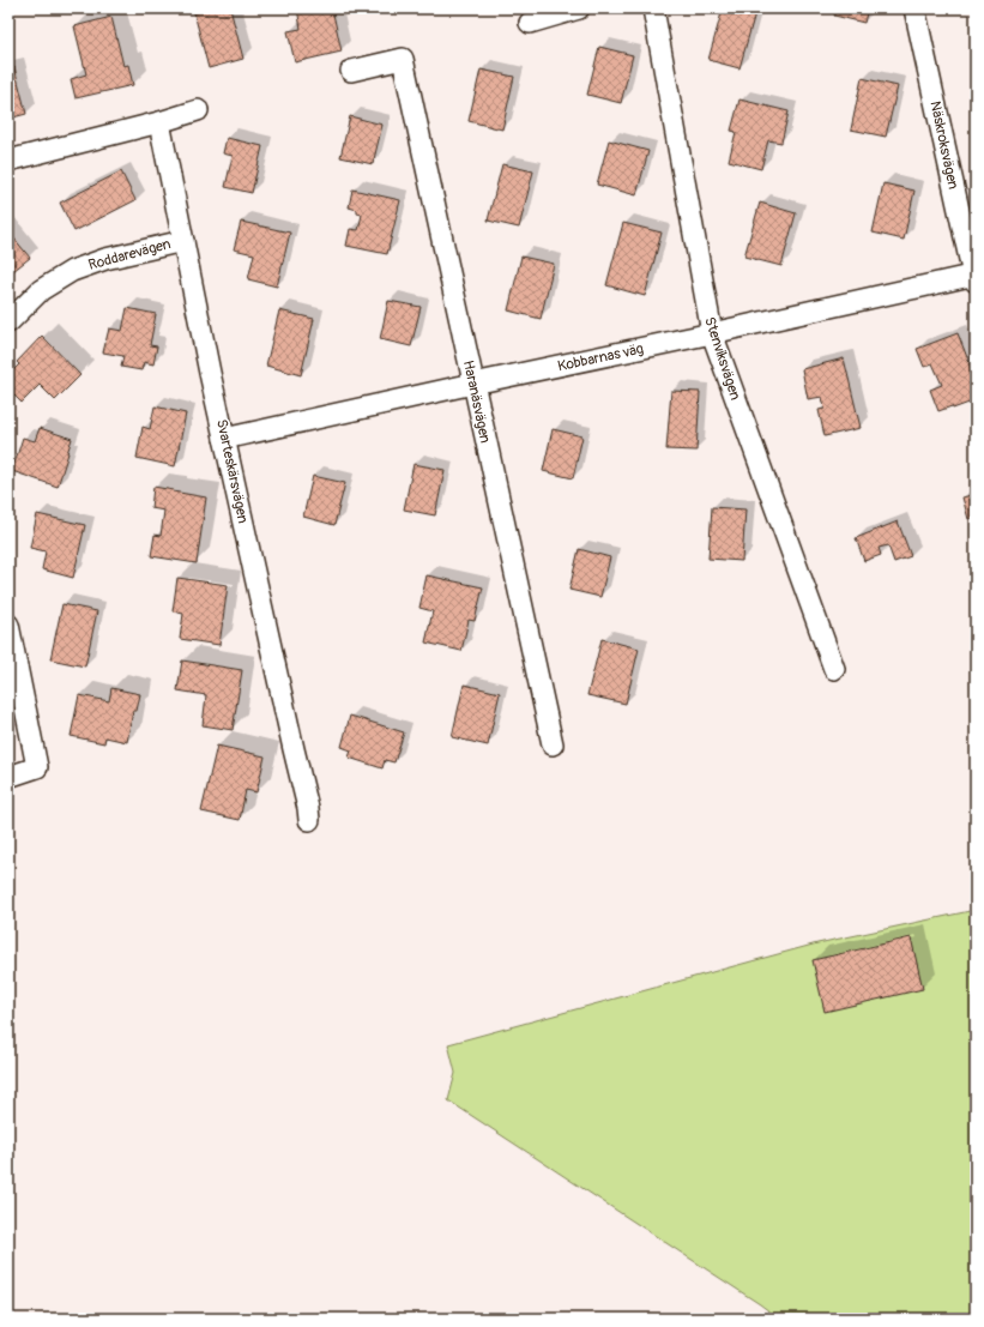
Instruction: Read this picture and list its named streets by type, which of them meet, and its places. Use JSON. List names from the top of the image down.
{
  "streets": {
    "street": [
      "Näskroksvägen",
      "Roddarevägen",
      "Kobbarnas väg",
      "Stenviksvägen",
      "Haranäsvägen",
      "Svarteskärsvägen"
    ]
  },
  "crossings": [
    ["Näskroksvägen", "Kobbarnas väg"],
    ["Roddarevägen", "Svarteskärsvägen"],
    ["Kobbarnas väg", "Stenviksvägen"],
    ["Kobbarnas väg", "Haranäsvägen"],
    ["Kobbarnas väg", "Svarteskärsvägen"]
  ]
}
